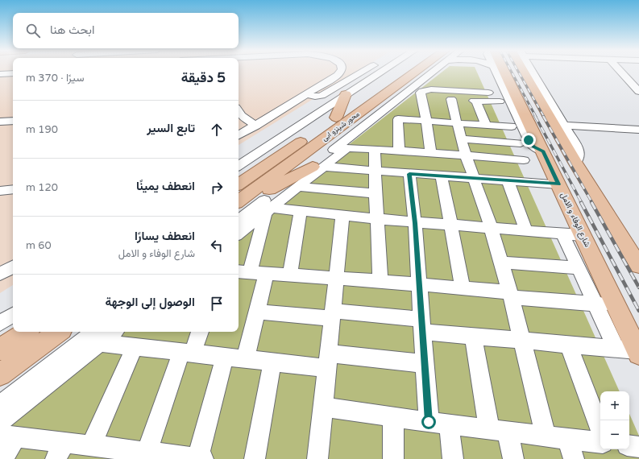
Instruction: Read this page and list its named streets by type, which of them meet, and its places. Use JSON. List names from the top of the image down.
{
  "streets": {
    "main road": ["محور شينزو ابى", "شارع الوفاء و الامل"]
  },
  "page": {
    "search": "ابحث هنا",
    "heading": ["5 دقيقة", "سيرًا · 370 m"],
    "list": [
      ["تابع السير", "190 m"],
      ["انعطف يمينًا", "120 m"],
      ["انعطف يسارًا", "شارع الوفاء و الامل", "60 m"],
      "الوصول إلى الوجهة"
    ],
    "map_buttons": ["+", "−"]
  }
}
